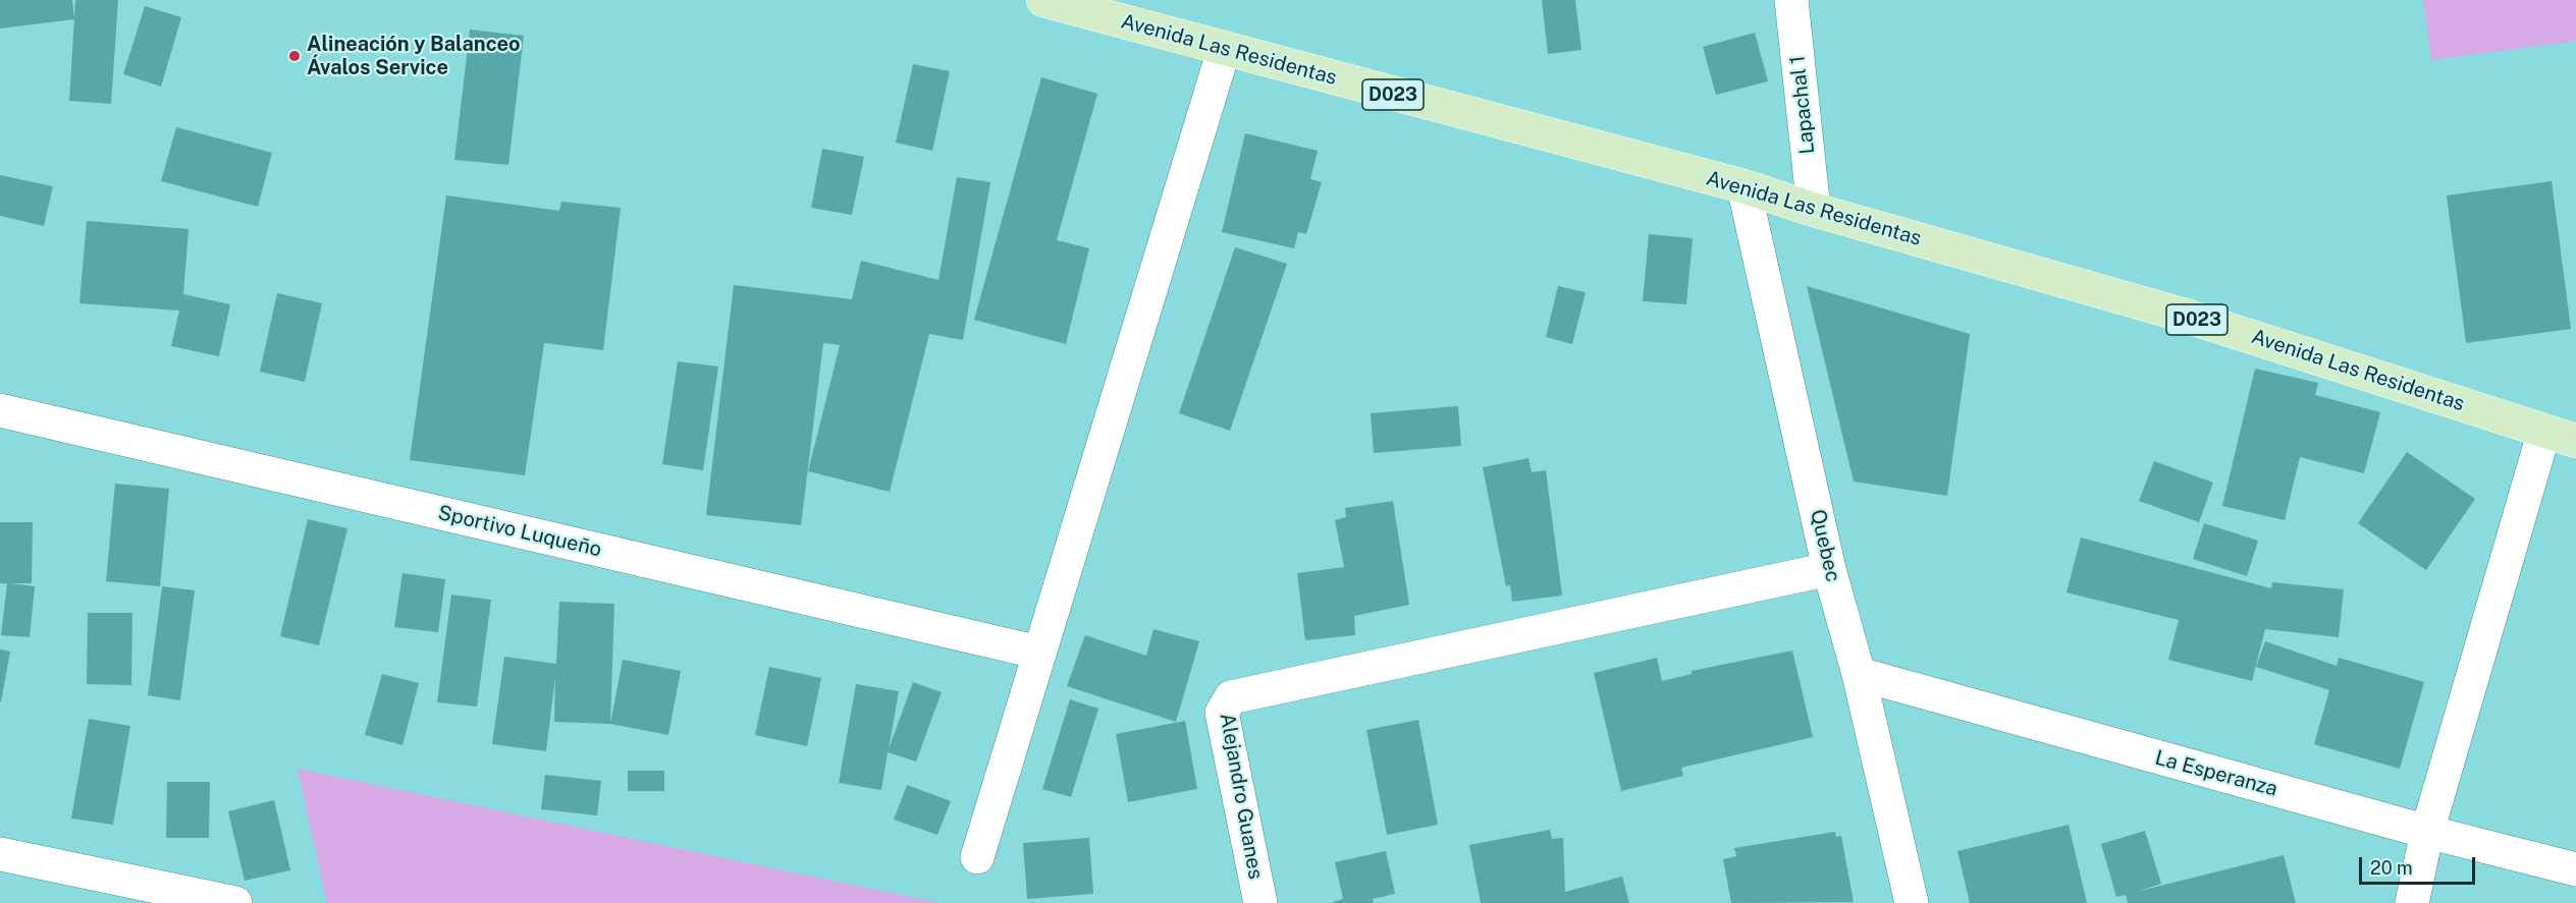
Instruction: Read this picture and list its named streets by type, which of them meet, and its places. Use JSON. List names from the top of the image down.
{
  "streets": {
    "main road": ["Avenida Las Residentas", "D023"],
    "street": [
      "Lapachal 1",
      "Sportivo Luqueño",
      "Quebec",
      "La Esperanza",
      "Alejandro Guanes"
    ]
  },
  "crossings": [
    ["Avenida Las Residentas", "Lapachal 1"],
    ["Avenida Las Residentas", "Quebec"],
    ["Quebec", "La Esperanza"],
    ["Quebec", "Alejandro Guanes"]
  ],
  "places": ["Alineación y Balanceo Ávalos Service"],
  "scale_bar": "20 m"
}
